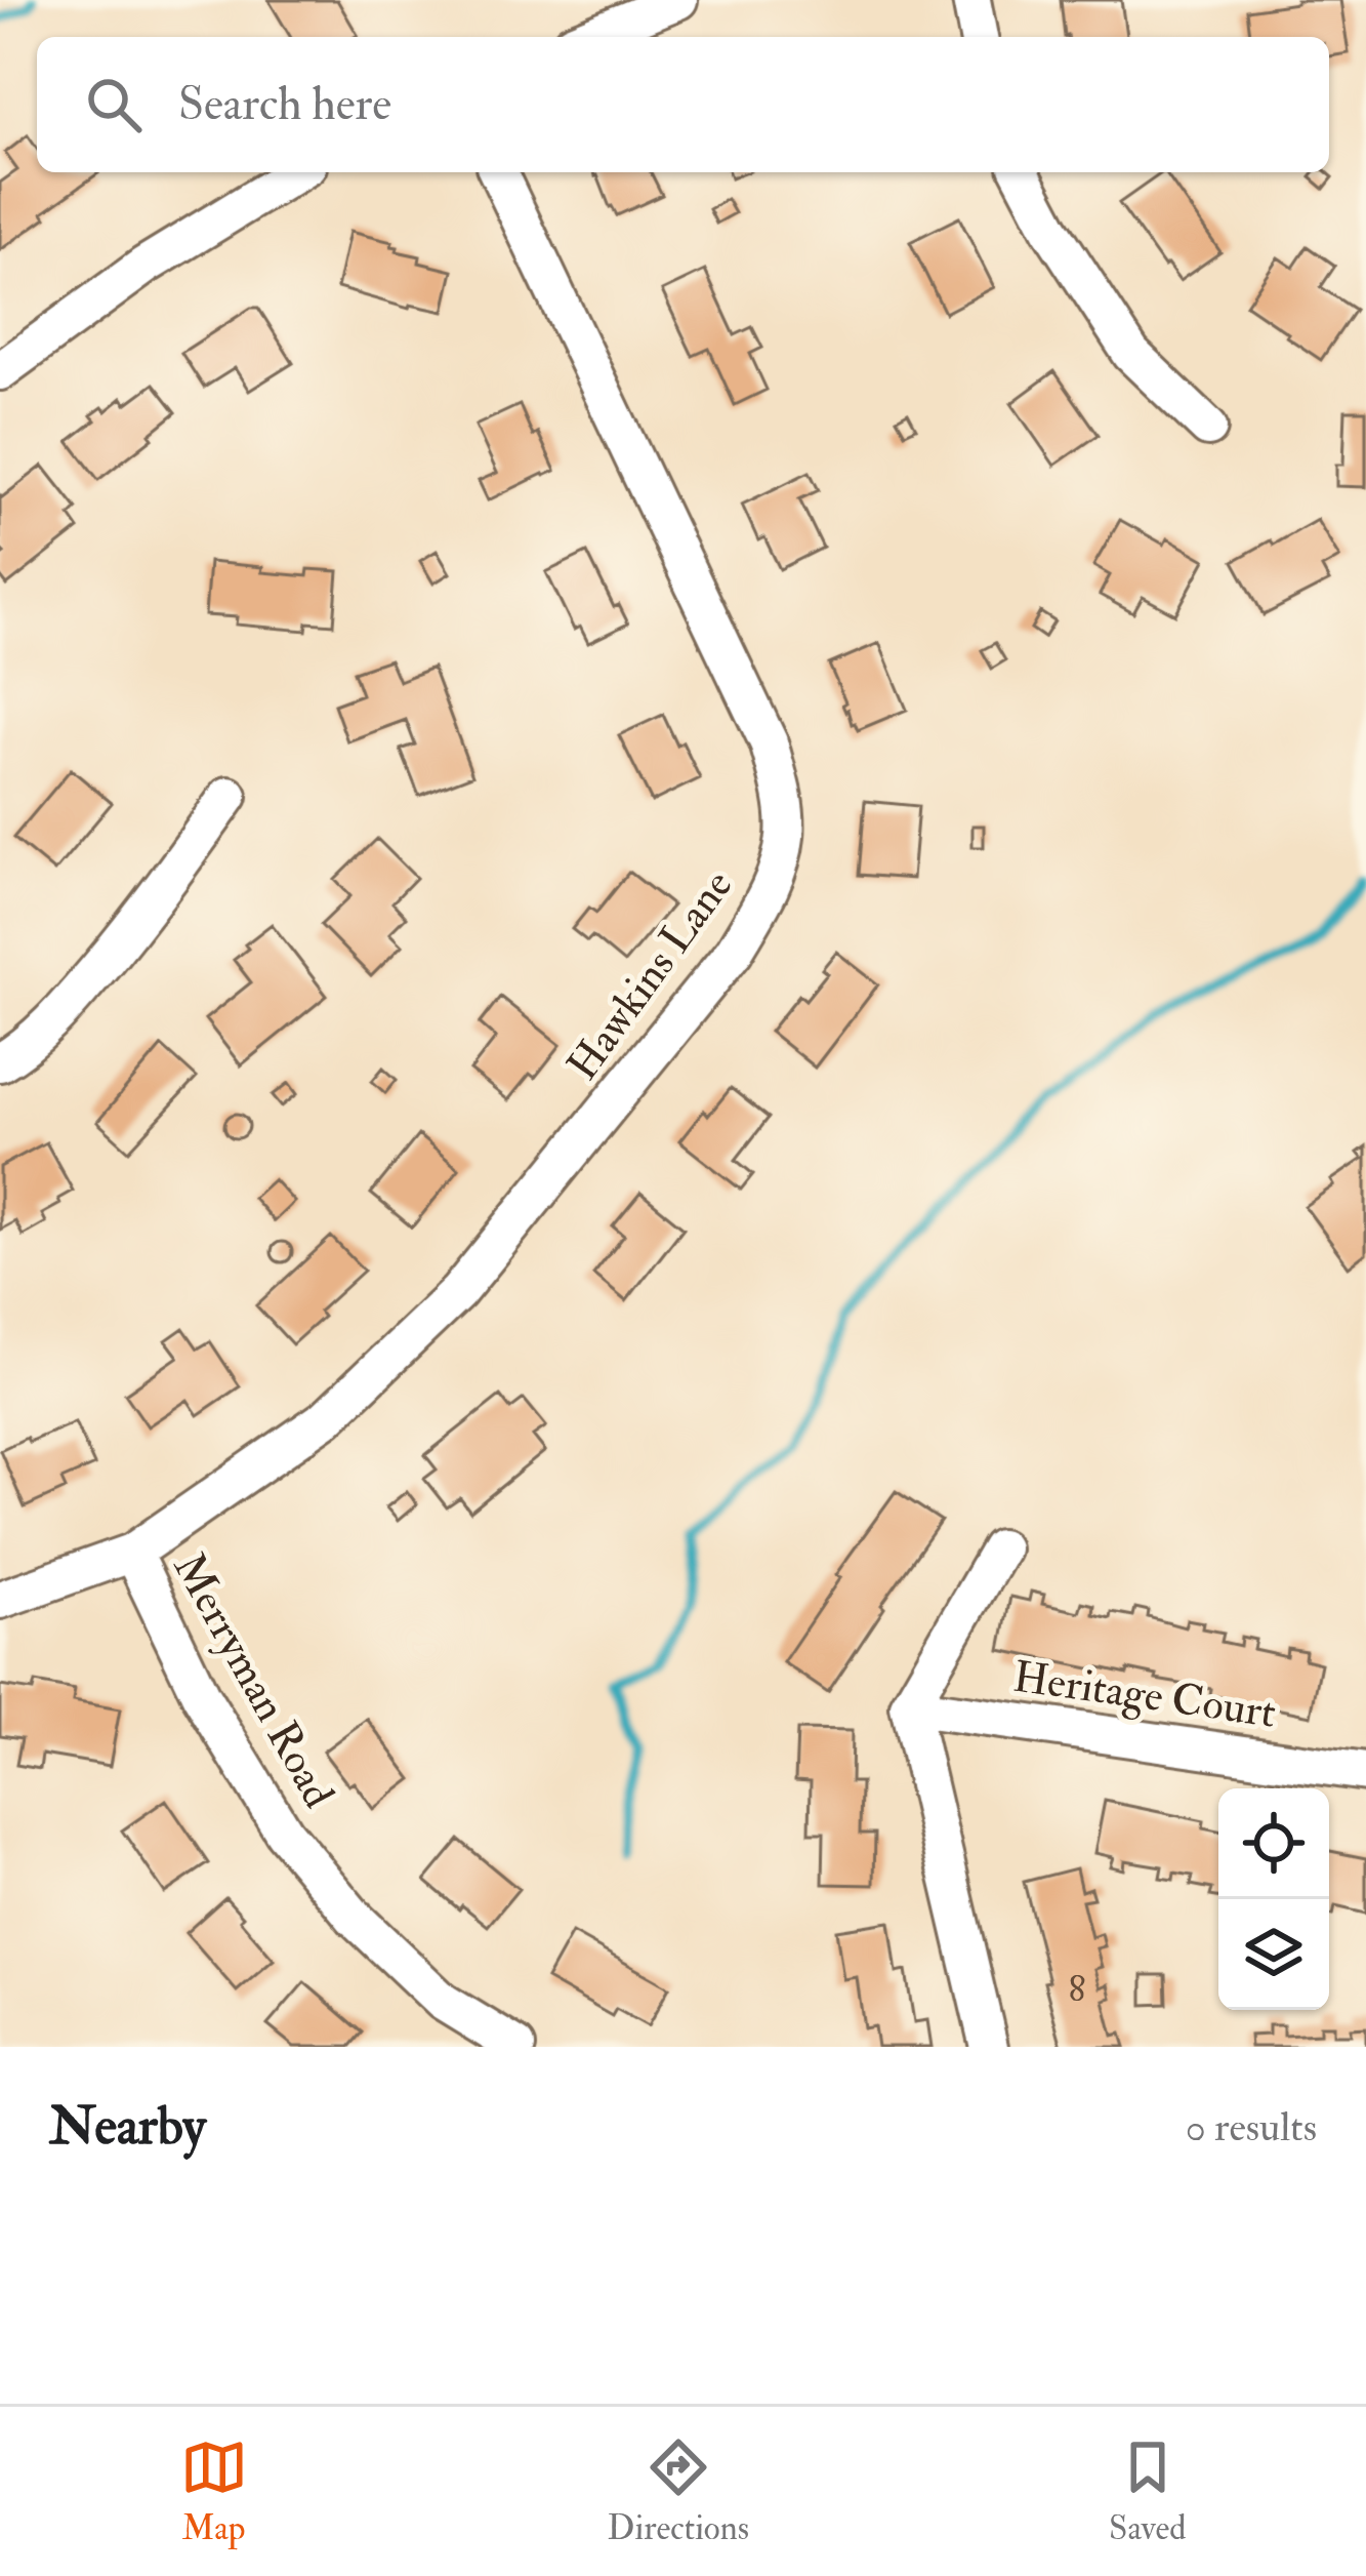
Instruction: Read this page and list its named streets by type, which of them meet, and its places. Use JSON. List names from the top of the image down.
{
  "streets": {
    "street": ["Hawkins Lane", "Merryman Road", "Heritage Court"]
  },
  "crossings": [
    ["Hawkins Lane", "Merryman Road"]
  ],
  "house_numbers": ["8"],
  "page": {
    "search": "Search here",
    "heading": ["Nearby", "0 results"],
    "nav": ["Map", "Directions", "Saved"]
  }
}
